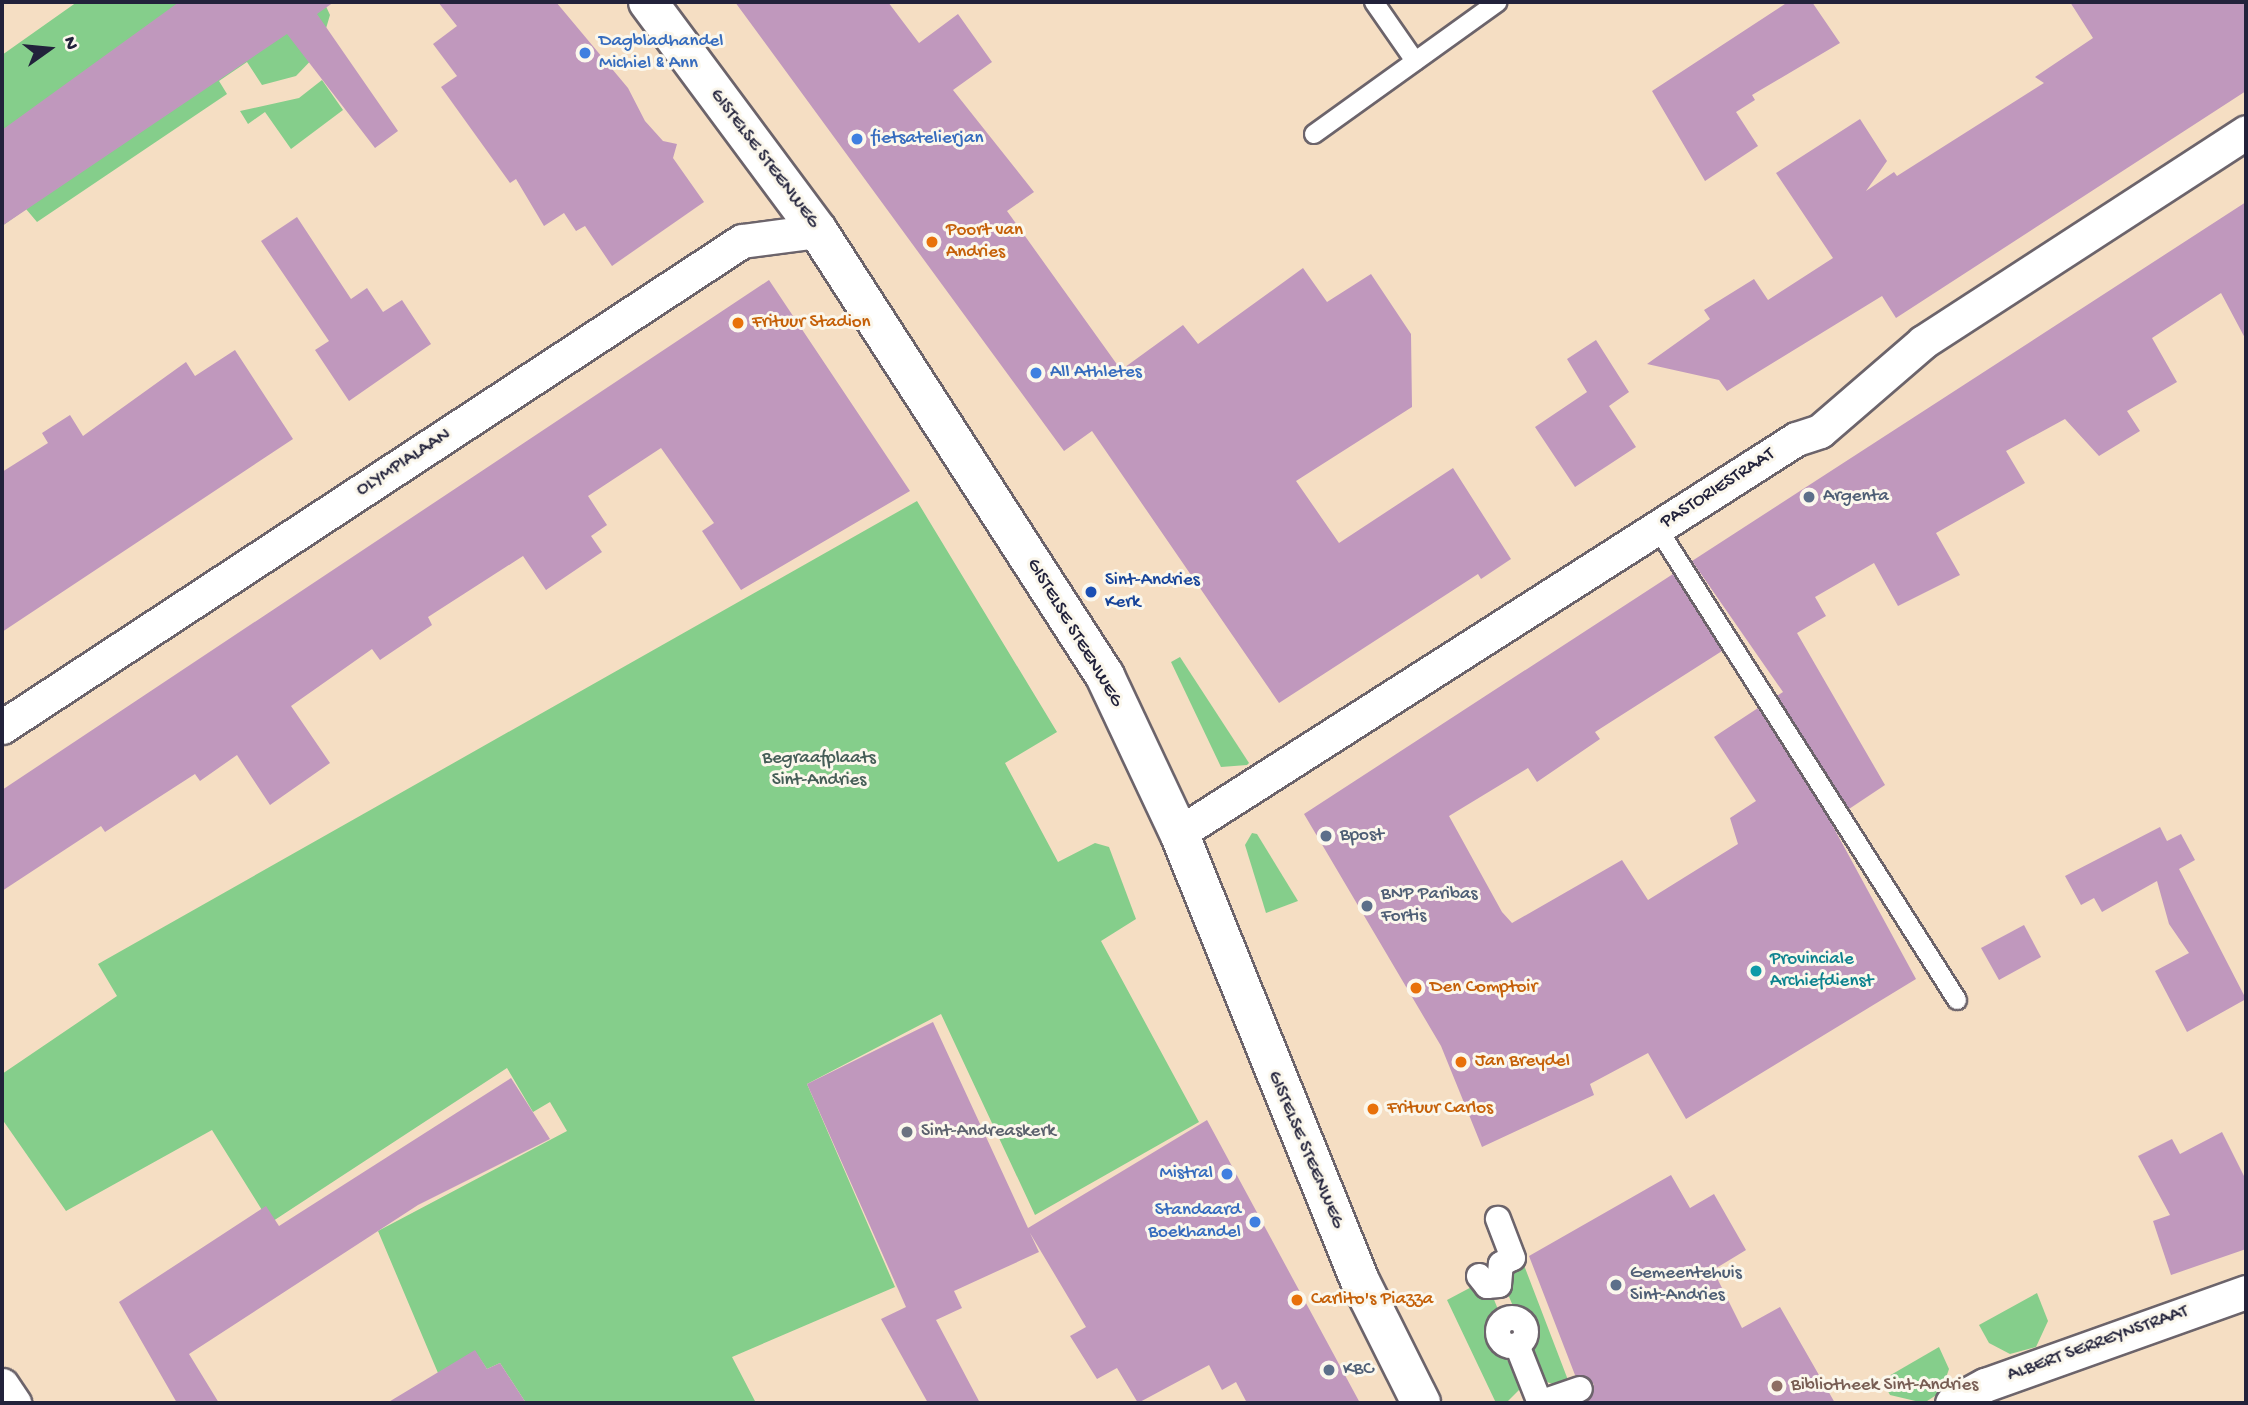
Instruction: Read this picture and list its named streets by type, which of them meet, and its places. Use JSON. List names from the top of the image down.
{
  "streets": {
    "main road": ["GISTELSE STEENWEG"],
    "street": ["OLYMPIALAAN", "PASTORIESTRAAT", "ALBERT SERREYNSTRAAT"]
  },
  "crossings": [
    ["GISTELSE STEENWEG", "OLYMPIALAAN"],
    ["GISTELSE STEENWEG", "PASTORIESTRAAT"]
  ],
  "parks": ["Begraafplaats Sint-Andries"],
  "places": [
    "Dagbladhandel Michiel & Ann",
    "fietsatelierjan",
    "Poort van Andries",
    "Frituur Stadion",
    "All Athletes",
    "Argenta",
    "Sint-Andries Kerk",
    "Bpost",
    "BNP Paribas Fortis",
    "Provinciale Archiefdienst",
    "Den Comptoir",
    "Jan Breydel",
    "Frituur Carlos",
    "Sint-Andreaskerk",
    "Mistral",
    "Standaard Boekhandel",
    "Gemeentehuis Sint-Andries",
    "Carlito's Piazza",
    "KBC",
    "Bibliotheek Sint-Andries"
  ],
  "north": "right"
}
